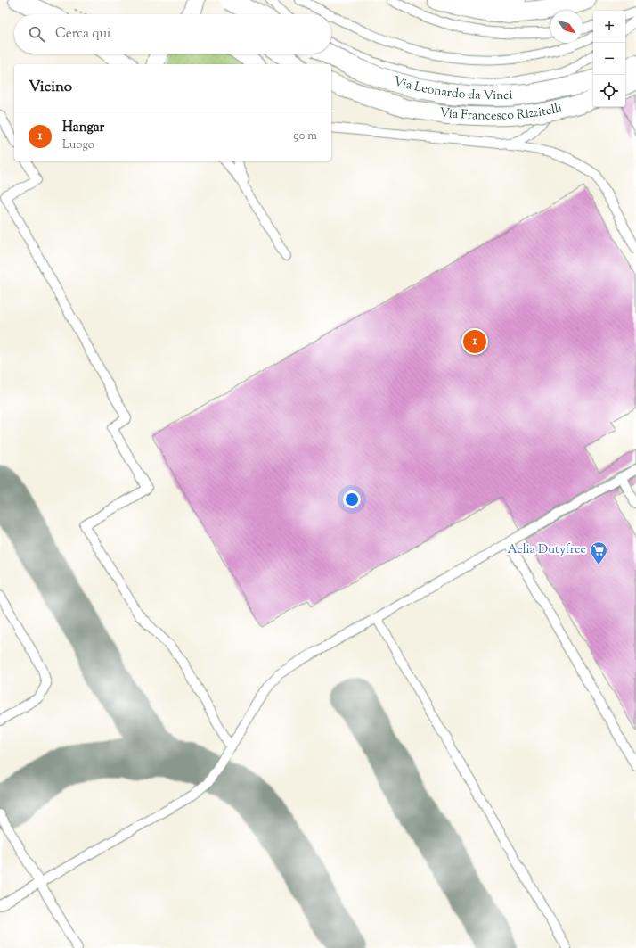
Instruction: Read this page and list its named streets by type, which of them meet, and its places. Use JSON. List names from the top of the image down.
{
  "streets": {
    "main road": ["Via Leonardo da Vinci"],
    "street": ["Via Francesco Rizzitelli"]
  },
  "places": {
    "supermarket": ["Aelia Dutyfree"]
  },
  "north": "bottom right",
  "page": {
    "map_buttons": ["+", "−"],
    "search": "Cerca qui",
    "heading": "Vicino",
    "list": [
      {
        "mark": "1",
        "name": "Hangar",
        "note": "Luogo",
        "value": "90 m"
      }
    ],
    "pins": "1"
  }
}
